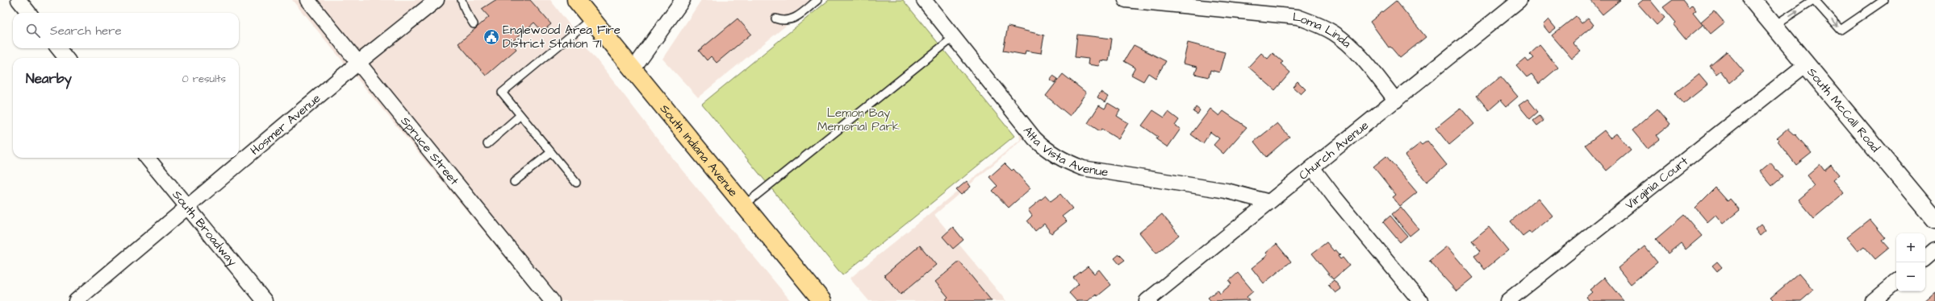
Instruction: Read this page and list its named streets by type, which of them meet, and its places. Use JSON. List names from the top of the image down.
{
  "streets": {
    "main road": ["South Indiana Avenue"],
    "street": [
      "Loma Linda",
      "South McCall Road",
      "Hosmer Avenue",
      "Alta Vista Avenue",
      "Spruce Street",
      "Church Avenue",
      "Virginia Court",
      "South Broadway"
    ]
  },
  "crossings": [
    ["Loma Linda", "Church Avenue"],
    ["South McCall Road", "Virginia Court"],
    ["Hosmer Avenue", "Spruce Street"],
    ["Hosmer Avenue", "South Broadway"],
    ["Alta Vista Avenue", "Church Avenue"]
  ],
  "parks": ["Lemon Bay Memorial Park"],
  "places": {
    "public building": ["Englewood Area Fire District Station 71"]
  },
  "page": {
    "search": "Search here",
    "heading": ["Nearby", "0 results"],
    "map_buttons": ["+", "−"]
  }
}
